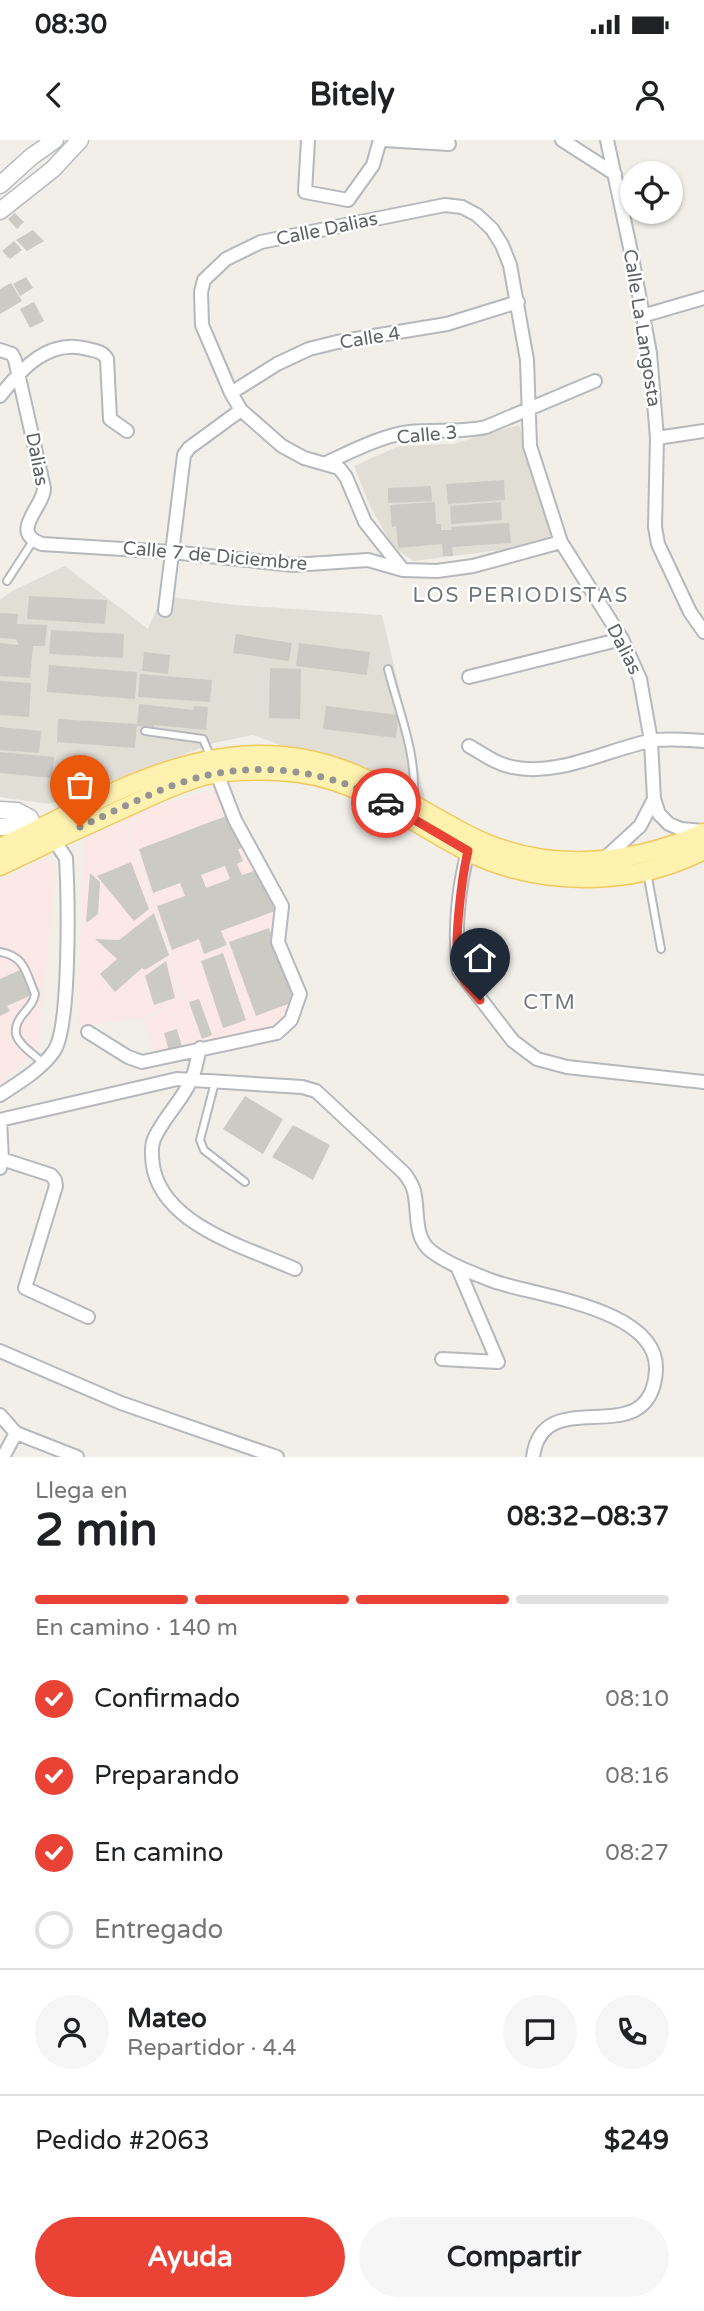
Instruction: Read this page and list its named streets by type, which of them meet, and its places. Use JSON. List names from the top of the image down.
{
  "streets": {
    "street": [
      "Calle Dalias",
      "Calle La Langosta",
      "Calle 4",
      "Calle 3",
      "Dalias",
      "Calle 7 de Diciembre"
    ]
  },
  "crossings": [
    ["Calle Dalias", "Calle 4"],
    ["Calle Dalias", "Dalias"],
    ["Calle 4", "Dalias"],
    ["Calle 3", "Dalias"],
    ["Dalias", "Calle 7 de Diciembre"]
  ],
  "districts": ["LOS PERIODISTAS", "CTM"],
  "page": {
    "status": "08:30",
    "header": "Bitely",
    "heading": ["2 min", "Llega en", "08:32–08:37"],
    "panel": [
      "Mateo",
      "Repartidor · 4.4",
      "Pedido #2063",
      "$249"
    ],
    "bar": "En camino · 140 m",
    "list": [
      ["Confirmado", "08:10"],
      ["Preparando", "08:16"],
      ["En camino", "08:27"],
      "Entregado"
    ],
    "buttons": ["Ayuda", "Compartir"]
  }
}
